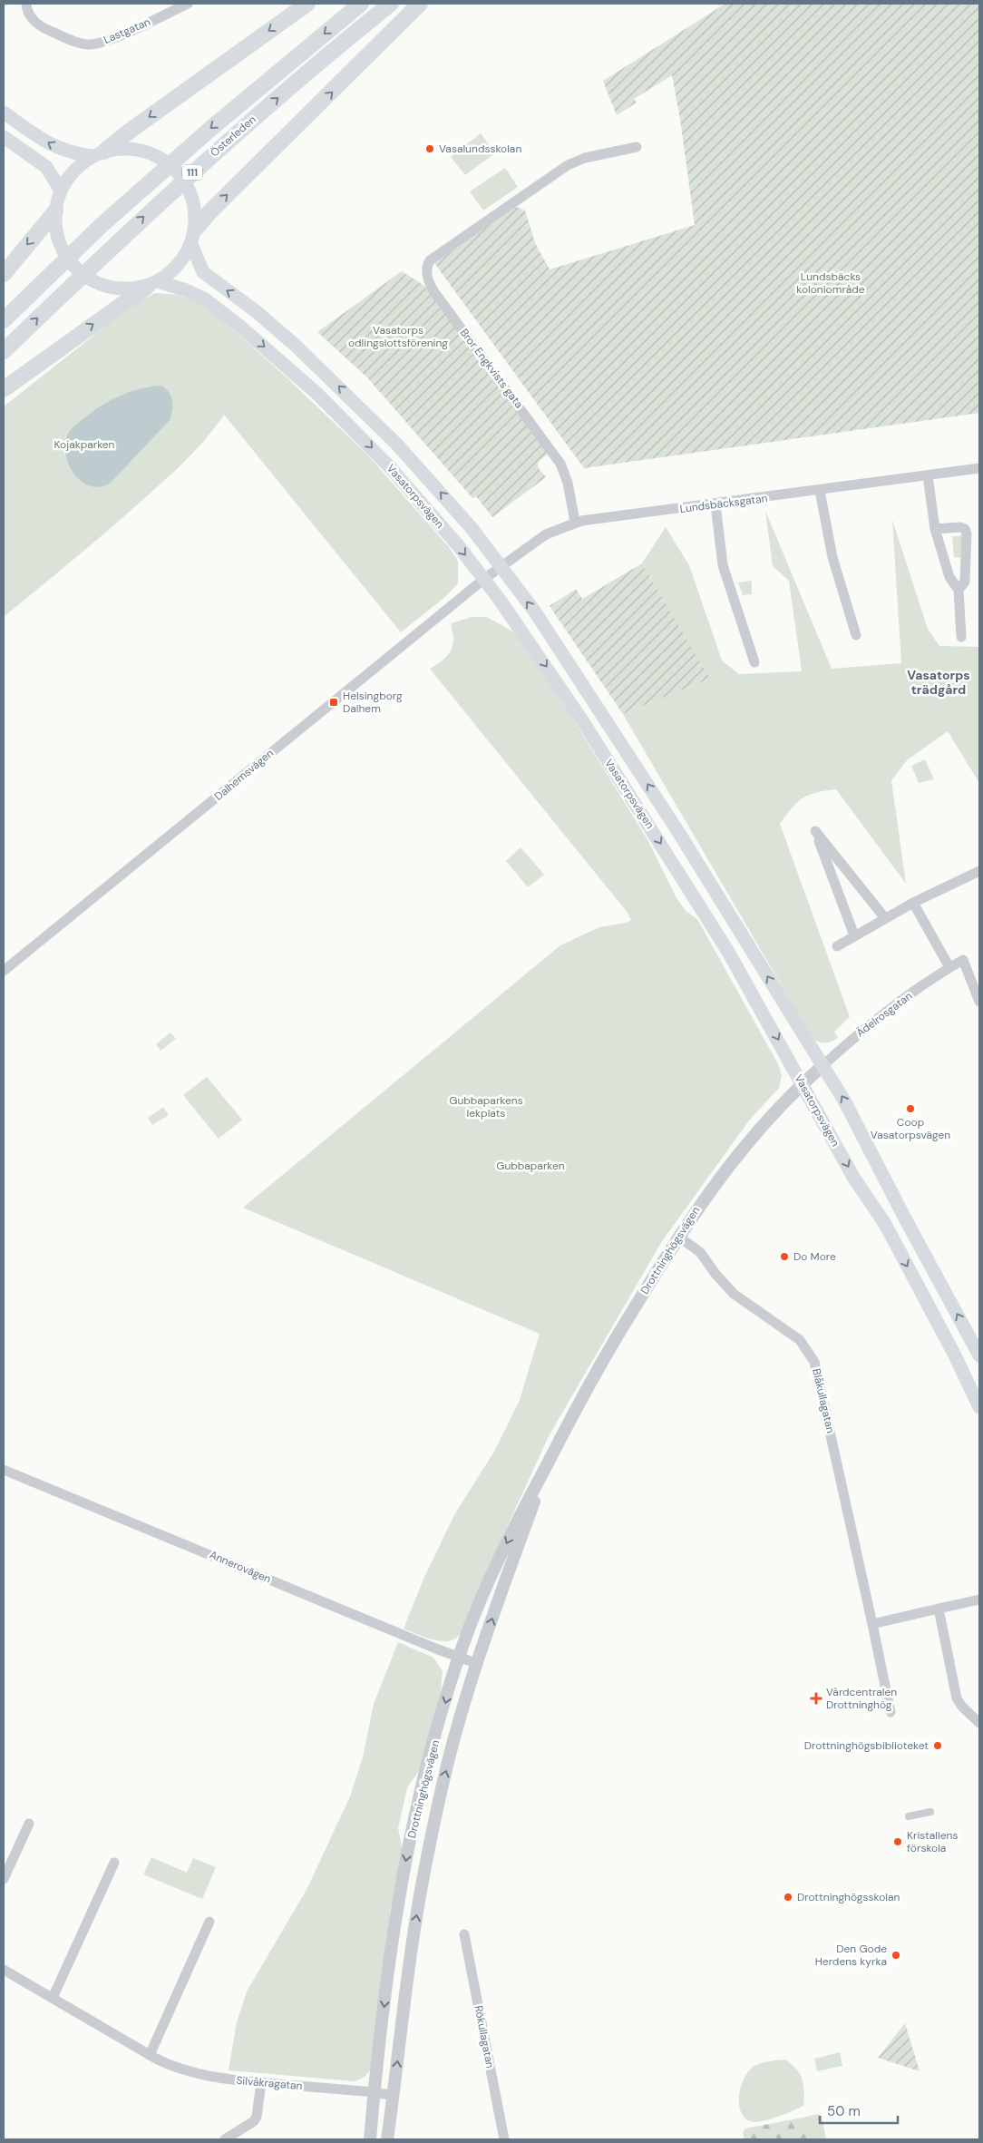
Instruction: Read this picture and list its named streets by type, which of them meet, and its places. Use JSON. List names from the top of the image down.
{
  "streets": {
    "main road": ["Österleden", "111", "Vasatorpsvägen"],
    "street": [
      "Lastgatan",
      "Bror Engkvists gata",
      "Lundsbäcksgatan",
      "Dalhemsvägen",
      "Ädelrosgatan",
      "Drottninghögsvägen",
      "Blåkullagatan",
      "Annerovägen",
      "Rökullagatan",
      "Silvåkragatan"
    ]
  },
  "crossings": [
    ["Bror Engkvists gata", "Lundsbäcksgatan"],
    ["Vasatorpsvägen", "Lundsbäcksgatan"],
    ["Vasatorpsvägen", "Dalhemsvägen"],
    ["Vasatorpsvägen", "Ädelrosgatan"],
    ["Vasatorpsvägen", "Drottninghögsvägen"],
    ["Lundsbäcksgatan", "Dalhemsvägen"],
    ["Ädelrosgatan", "Drottninghögsvägen"],
    ["Drottninghögsvägen", "Blåkullagatan"],
    ["Drottninghögsvägen", "Annerovägen"],
    ["Drottninghögsvägen", "Silvåkragatan"]
  ],
  "districts": ["Vasatorps trädgård"],
  "parks": [
    "Lundsbäcks koloniområde",
    "Vasatorps odlingslottsförening",
    "Kojakparken",
    "Gubbaparkens lekplats",
    "Gubbaparken"
  ],
  "places": {
    "other": [
      "Vasalundsskolan",
      "Coop Vasatorpsvägen",
      "Do More",
      "Drottninghögsbiblioteket",
      "Kristallens förskola",
      "Drottninghögsskolan",
      "Den Gode Herdens kyrka"
    ],
    "transit": ["Helsingborg Dalhem"],
    "health": ["Vårdcentralen Drottninghög"]
  },
  "scale_bar": "50 m"
}
